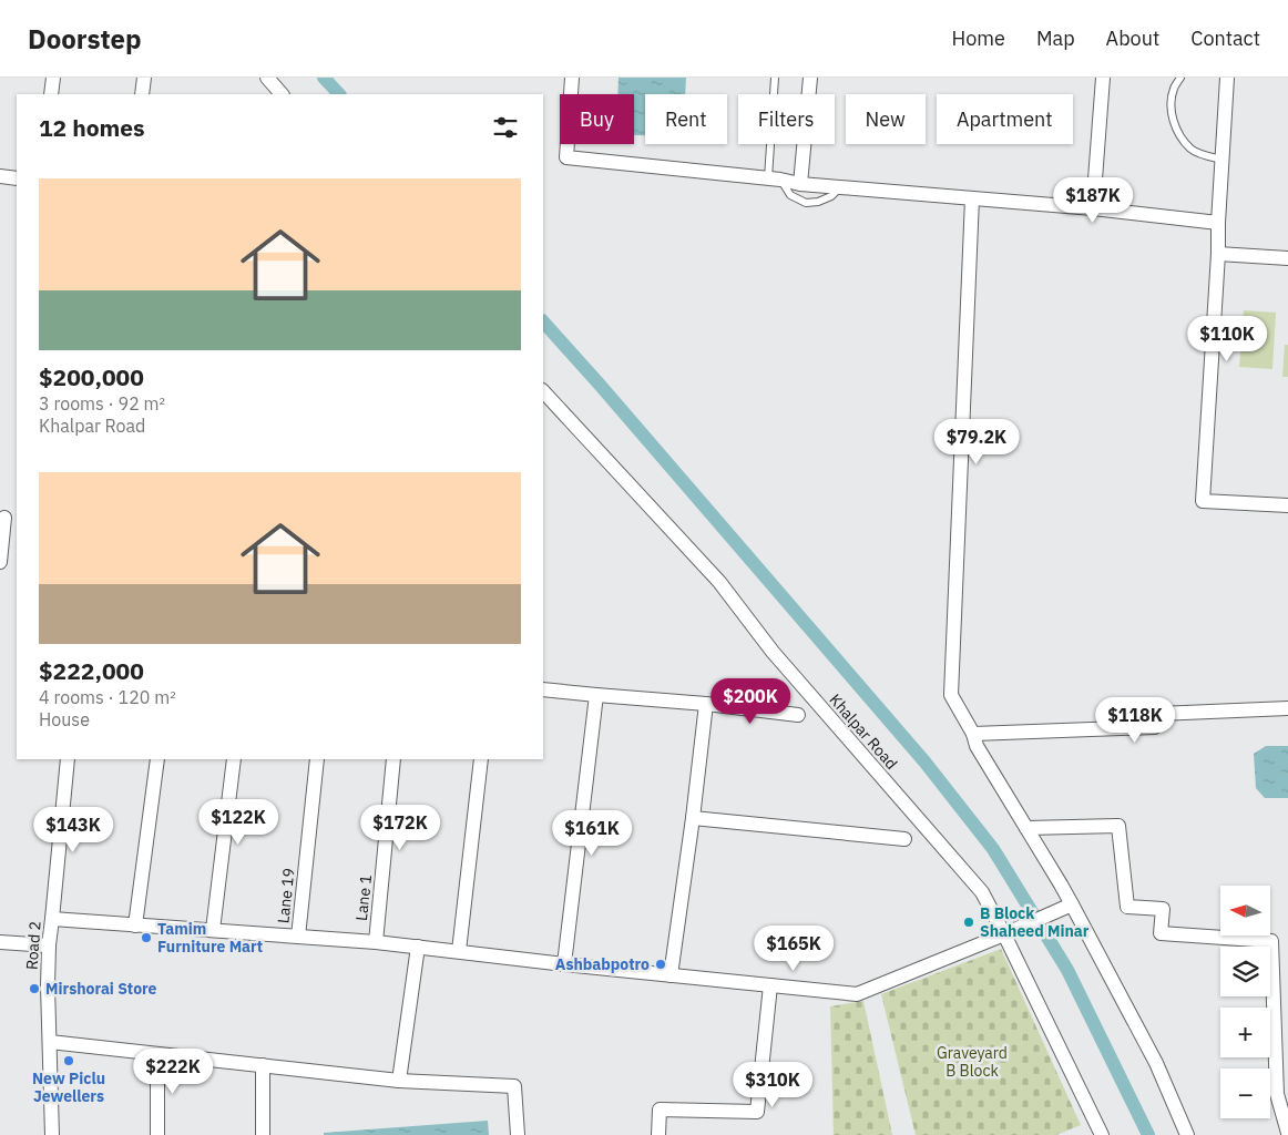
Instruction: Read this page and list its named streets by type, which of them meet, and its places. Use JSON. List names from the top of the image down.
{
  "streets": {
    "street": [
      "Khalpar Road",
      "Lane 19",
      "Lane 1",
      "Road 2"
    ]
  },
  "parks": ["Graveyard B Block"],
  "places": [
    "B Block Shaheed Minar",
    "Tamim Furniture Mart",
    "Ashbabpotro",
    "Mirshorai Store",
    "New Piclu Jewellers"
  ],
  "north": "left",
  "page": {
    "header": "Doorstep",
    "nav": [
      "Home",
      "Map",
      "About",
      "Contact"
    ],
    "chip": [
      "Buy",
      "Rent",
      "Filters",
      "New",
      "Apartment"
    ],
    "heading": "12 homes",
    "list": [
      {
        "name": "$200,000",
        "note": "3 rooms · 92 m² · Khalpar Road"
      },
      {
        "name": "$222,000",
        "note": "4 rooms · 120 m² · House"
      }
    ],
    "price": [
      "$187K",
      "$110K",
      "$79.2K",
      "$200K",
      "$118K",
      "$122K",
      "$172K",
      "$143K",
      "$161K",
      "$165K",
      "$222K",
      "$310K"
    ],
    "map_buttons": ["+", "−"]
  }
}
